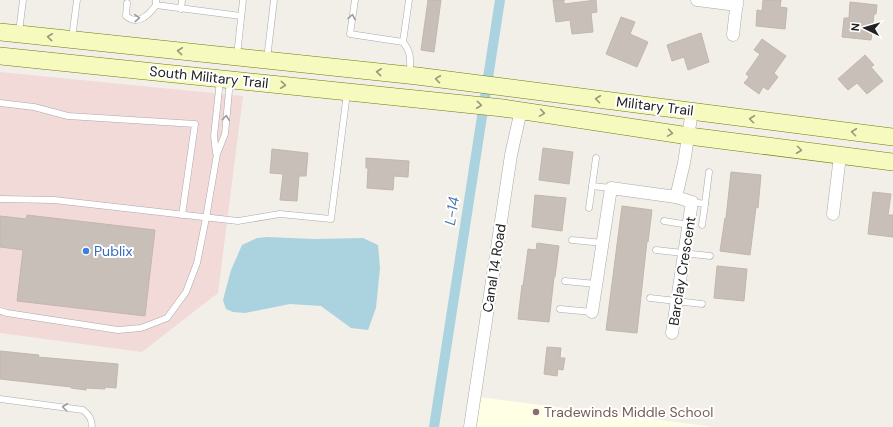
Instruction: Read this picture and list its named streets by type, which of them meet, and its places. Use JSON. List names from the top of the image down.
{
  "streets": {
    "main road": ["South Military Trail", "Military Trail"],
    "street": ["Canal 14 Road", "Barclay Crescent"]
  },
  "crossings": [
    ["South Military Trail", "Military Trail"],
    ["Military Trail", "Canal 14 Road"],
    ["Military Trail", "Barclay Crescent"]
  ],
  "water": ["L-14"],
  "places": ["Publix", "Tradewinds Middle School"],
  "north": "left"
}
